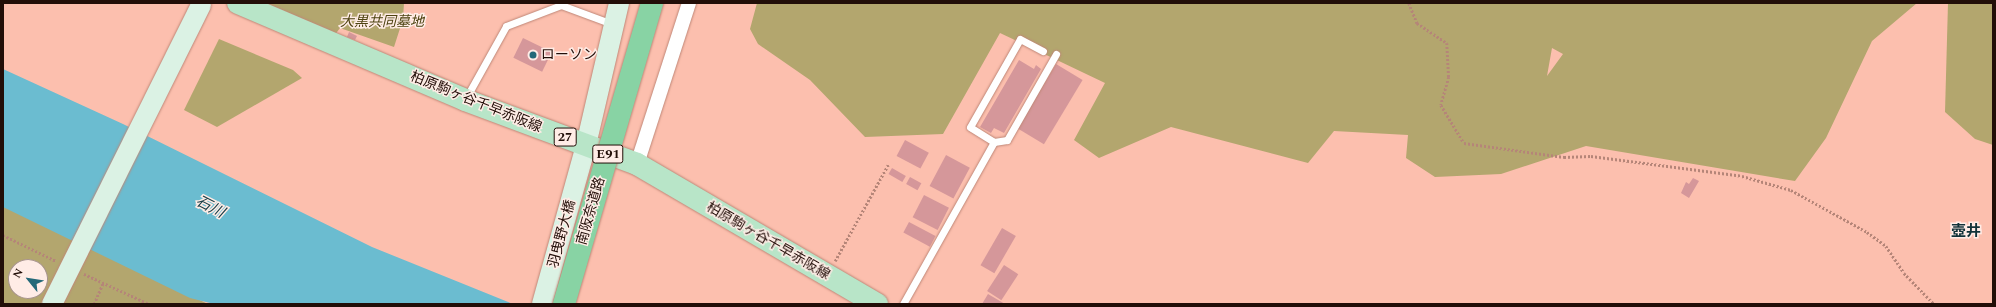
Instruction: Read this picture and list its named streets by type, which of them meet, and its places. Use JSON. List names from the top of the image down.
{
  "streets": {
    "highway": ["E91", "南阪奈道路"],
    "main road": ["柏原駒ヶ谷千早赤阪線", "27"],
    "street": ["羽曳野大橋"]
  },
  "crossings": [
    ["柏原駒ヶ谷千早赤阪線", "羽曳野大橋"]
  ],
  "districts": ["壺井"],
  "water": ["石川"],
  "parks": ["大黒共同墓地"],
  "places": ["ローソン"],
  "north": "top left"
}
